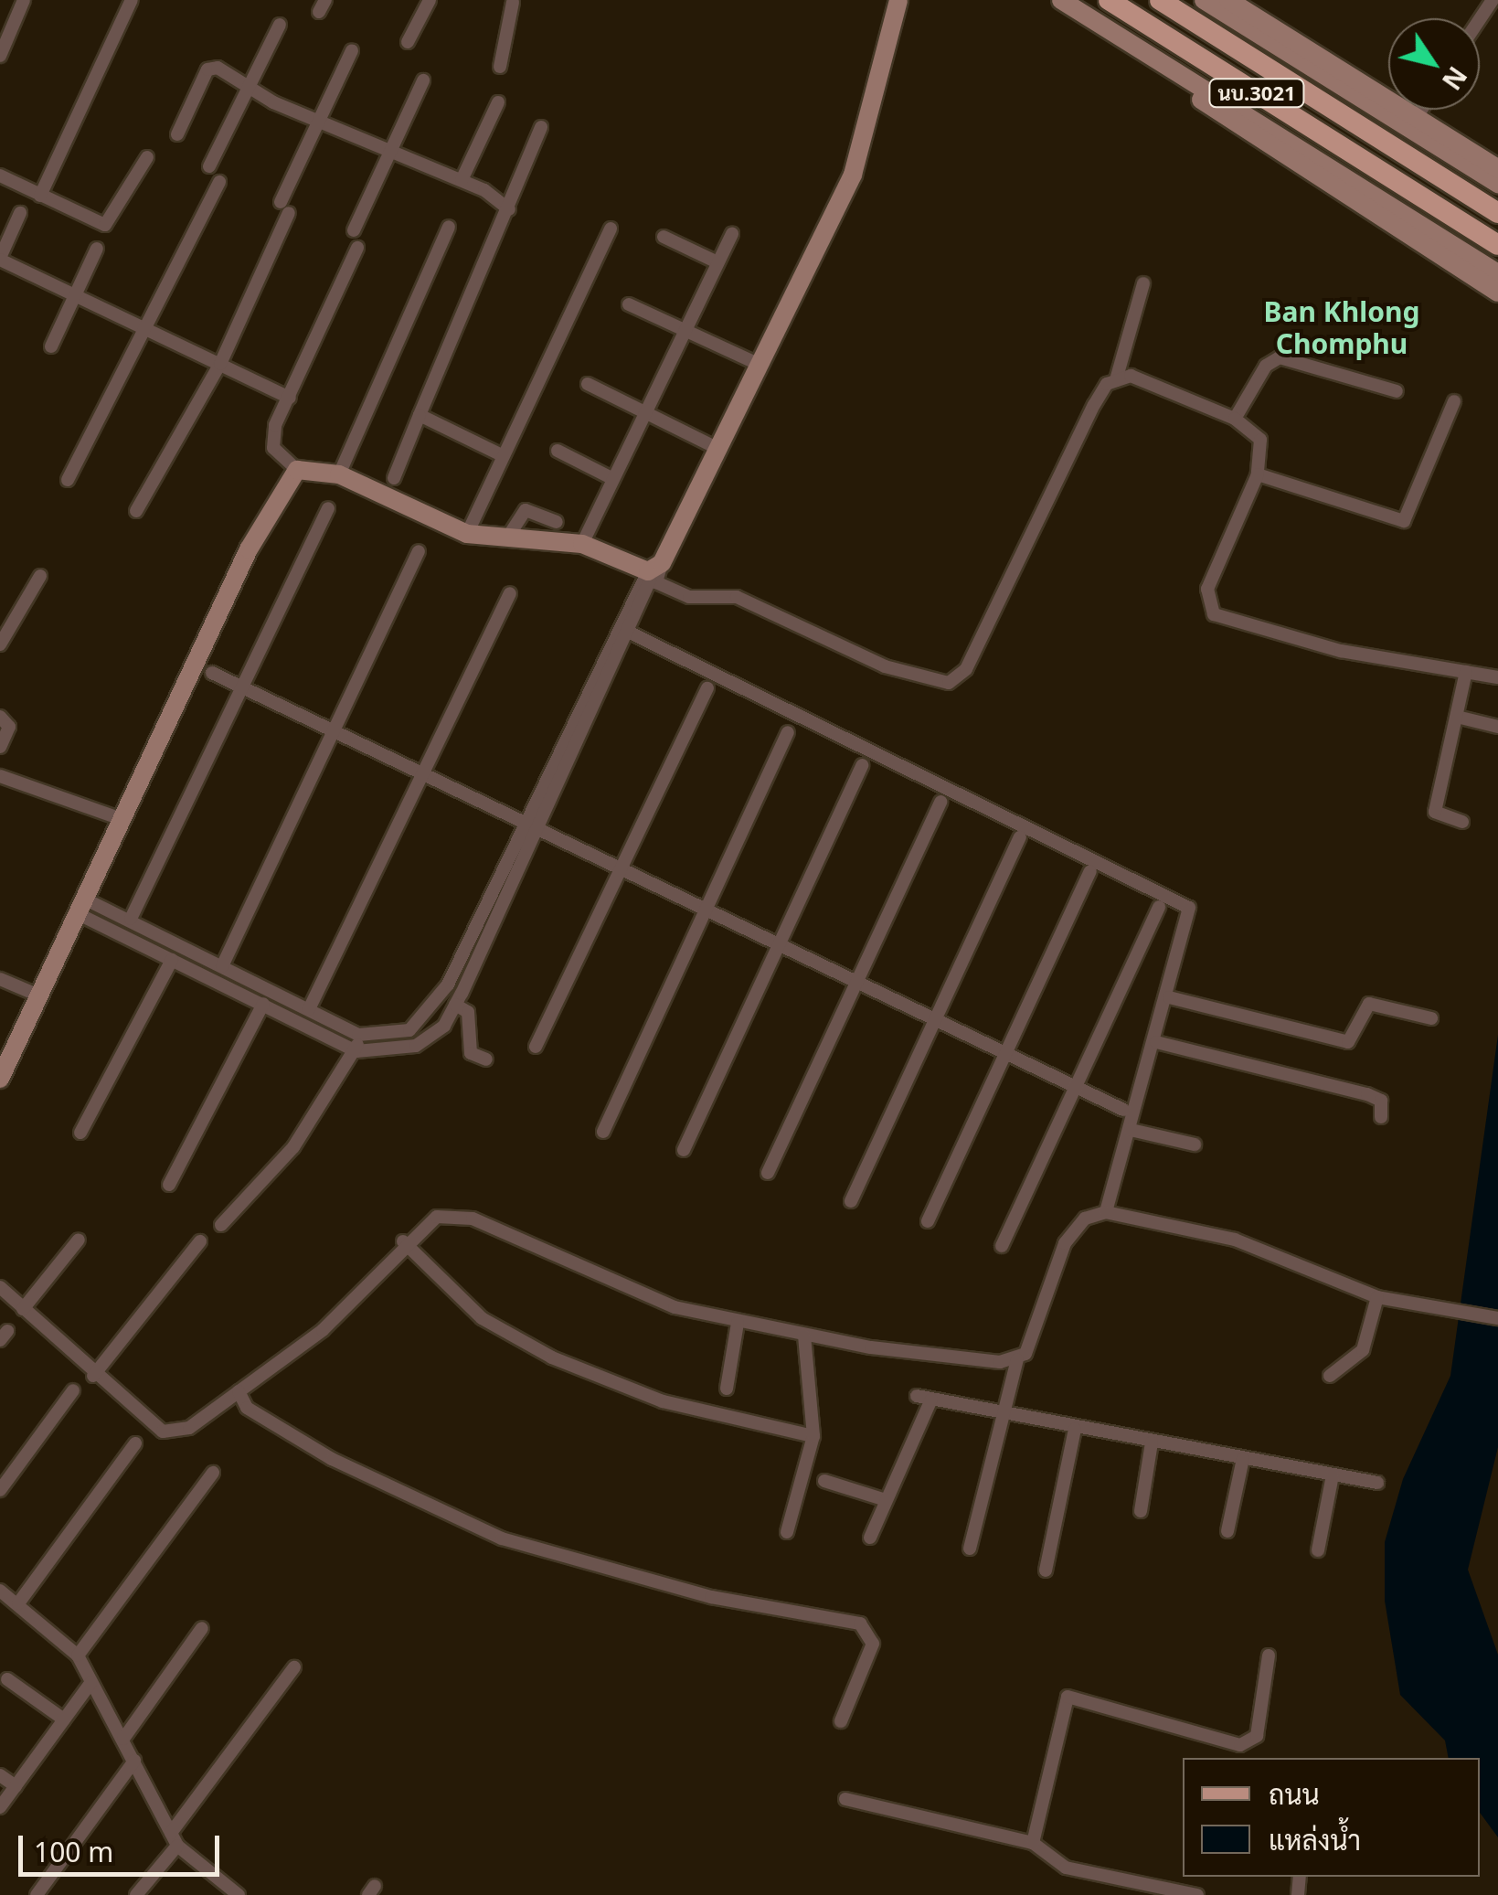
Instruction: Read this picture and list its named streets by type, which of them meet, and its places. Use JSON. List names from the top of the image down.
{
  "streets": {
    "main road": ["นบ.3021"]
  },
  "districts": ["Ban Khlong Chomphu"],
  "legend": ["ถนน", "แหล่งน้ำ"],
  "scale_bar": "100 m",
  "north": "bottom right"
}
